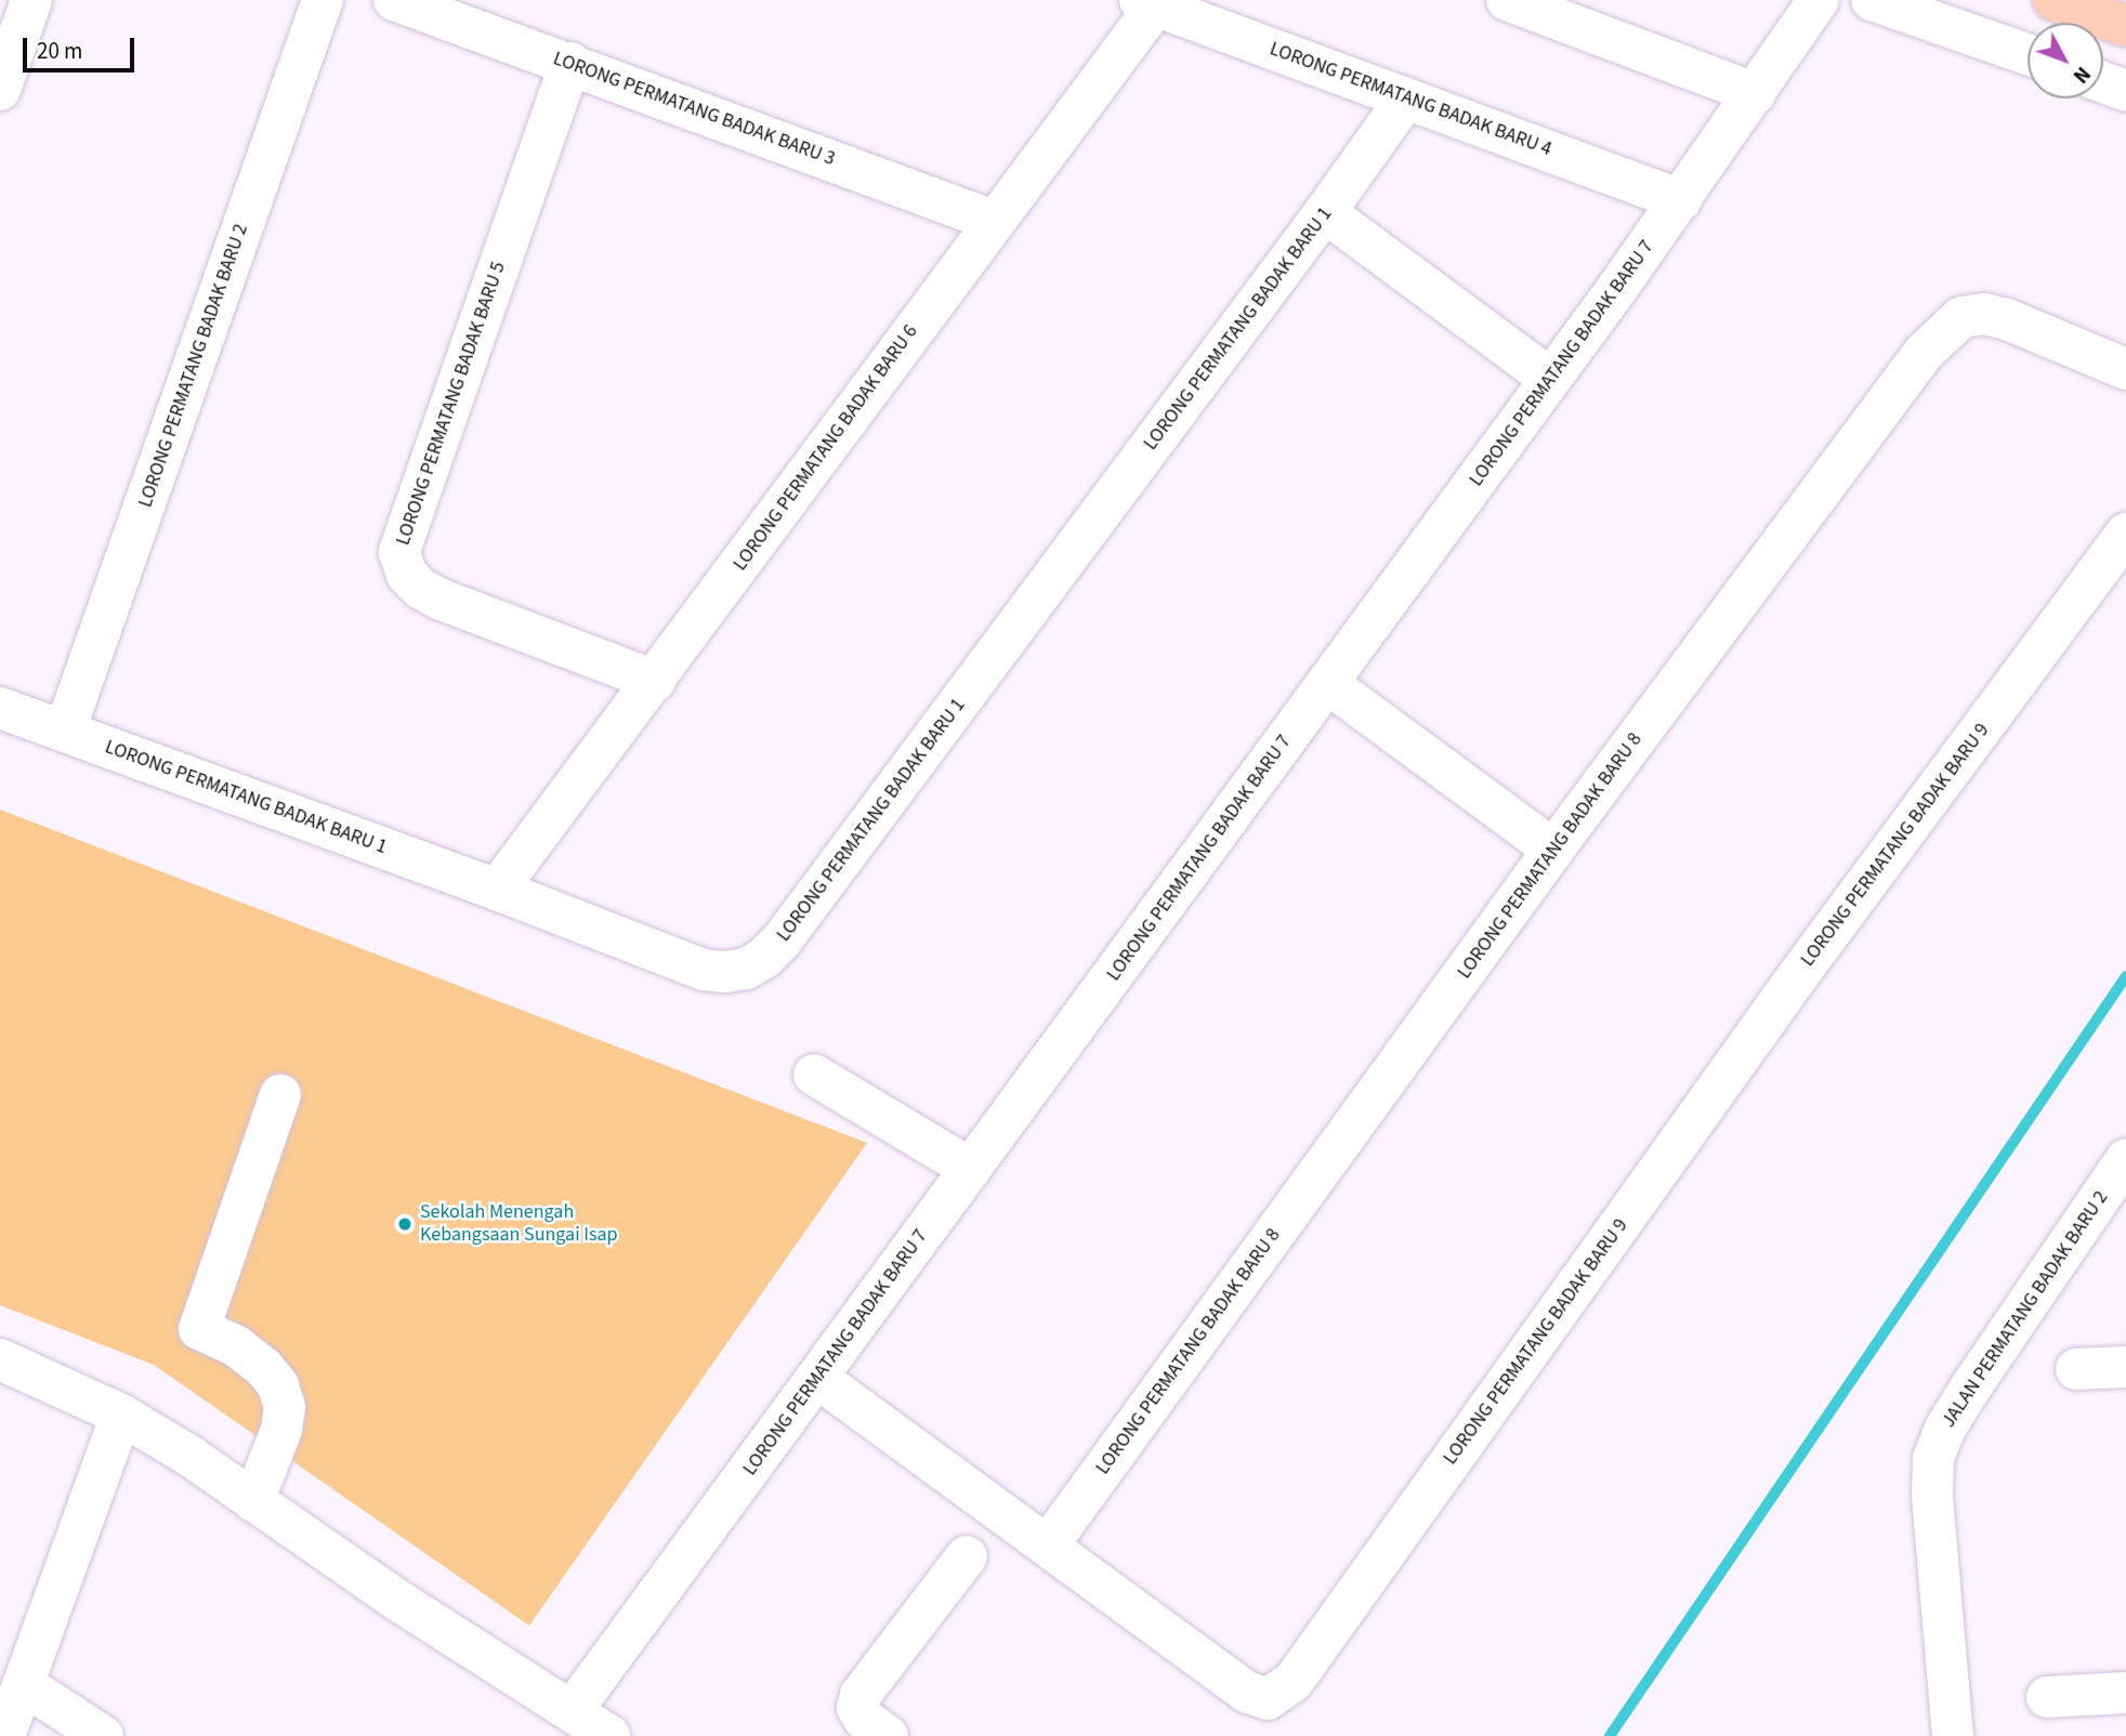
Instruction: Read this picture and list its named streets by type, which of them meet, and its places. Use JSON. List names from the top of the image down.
{
  "streets": {
    "street": [
      "LORONG PERMATANG BADAK BARU 4",
      "LORONG PERMATANG BADAK BARU 3",
      "LORONG PERMATANG BADAK BARU 1",
      "LORONG PERMATANG BADAK BARU 7",
      "LORONG PERMATANG BADAK BARU 2",
      "LORONG PERMATANG BADAK BARU 5",
      "LORONG PERMATANG BADAK BARU 6",
      "LORONG PERMATANG BADAK BARU 9",
      "LORONG PERMATANG BADAK BARU 8",
      "JALAN PERMATANG BADAK BARU 2"
    ]
  },
  "crossings": [
    ["LORONG PERMATANG BADAK BARU 4", "LORONG PERMATANG BADAK BARU 1"],
    ["LORONG PERMATANG BADAK BARU 4", "LORONG PERMATANG BADAK BARU 7"],
    ["LORONG PERMATANG BADAK BARU 4", "LORONG PERMATANG BADAK BARU 6"],
    ["LORONG PERMATANG BADAK BARU 3", "LORONG PERMATANG BADAK BARU 5"],
    ["LORONG PERMATANG BADAK BARU 3", "LORONG PERMATANG BADAK BARU 6"],
    ["LORONG PERMATANG BADAK BARU 1", "LORONG PERMATANG BADAK BARU 2"],
    ["LORONG PERMATANG BADAK BARU 1", "LORONG PERMATANG BADAK BARU 6"],
    ["LORONG PERMATANG BADAK BARU 7", "LORONG PERMATANG BADAK BARU 9"],
    ["LORONG PERMATANG BADAK BARU 5", "LORONG PERMATANG BADAK BARU 6"],
    ["LORONG PERMATANG BADAK BARU 9", "LORONG PERMATANG BADAK BARU 8"]
  ],
  "places": ["Sekolah Menengah Kebangsaan Sungai Isap"],
  "scale_bar": "20 m",
  "north": "bottom right"
}
